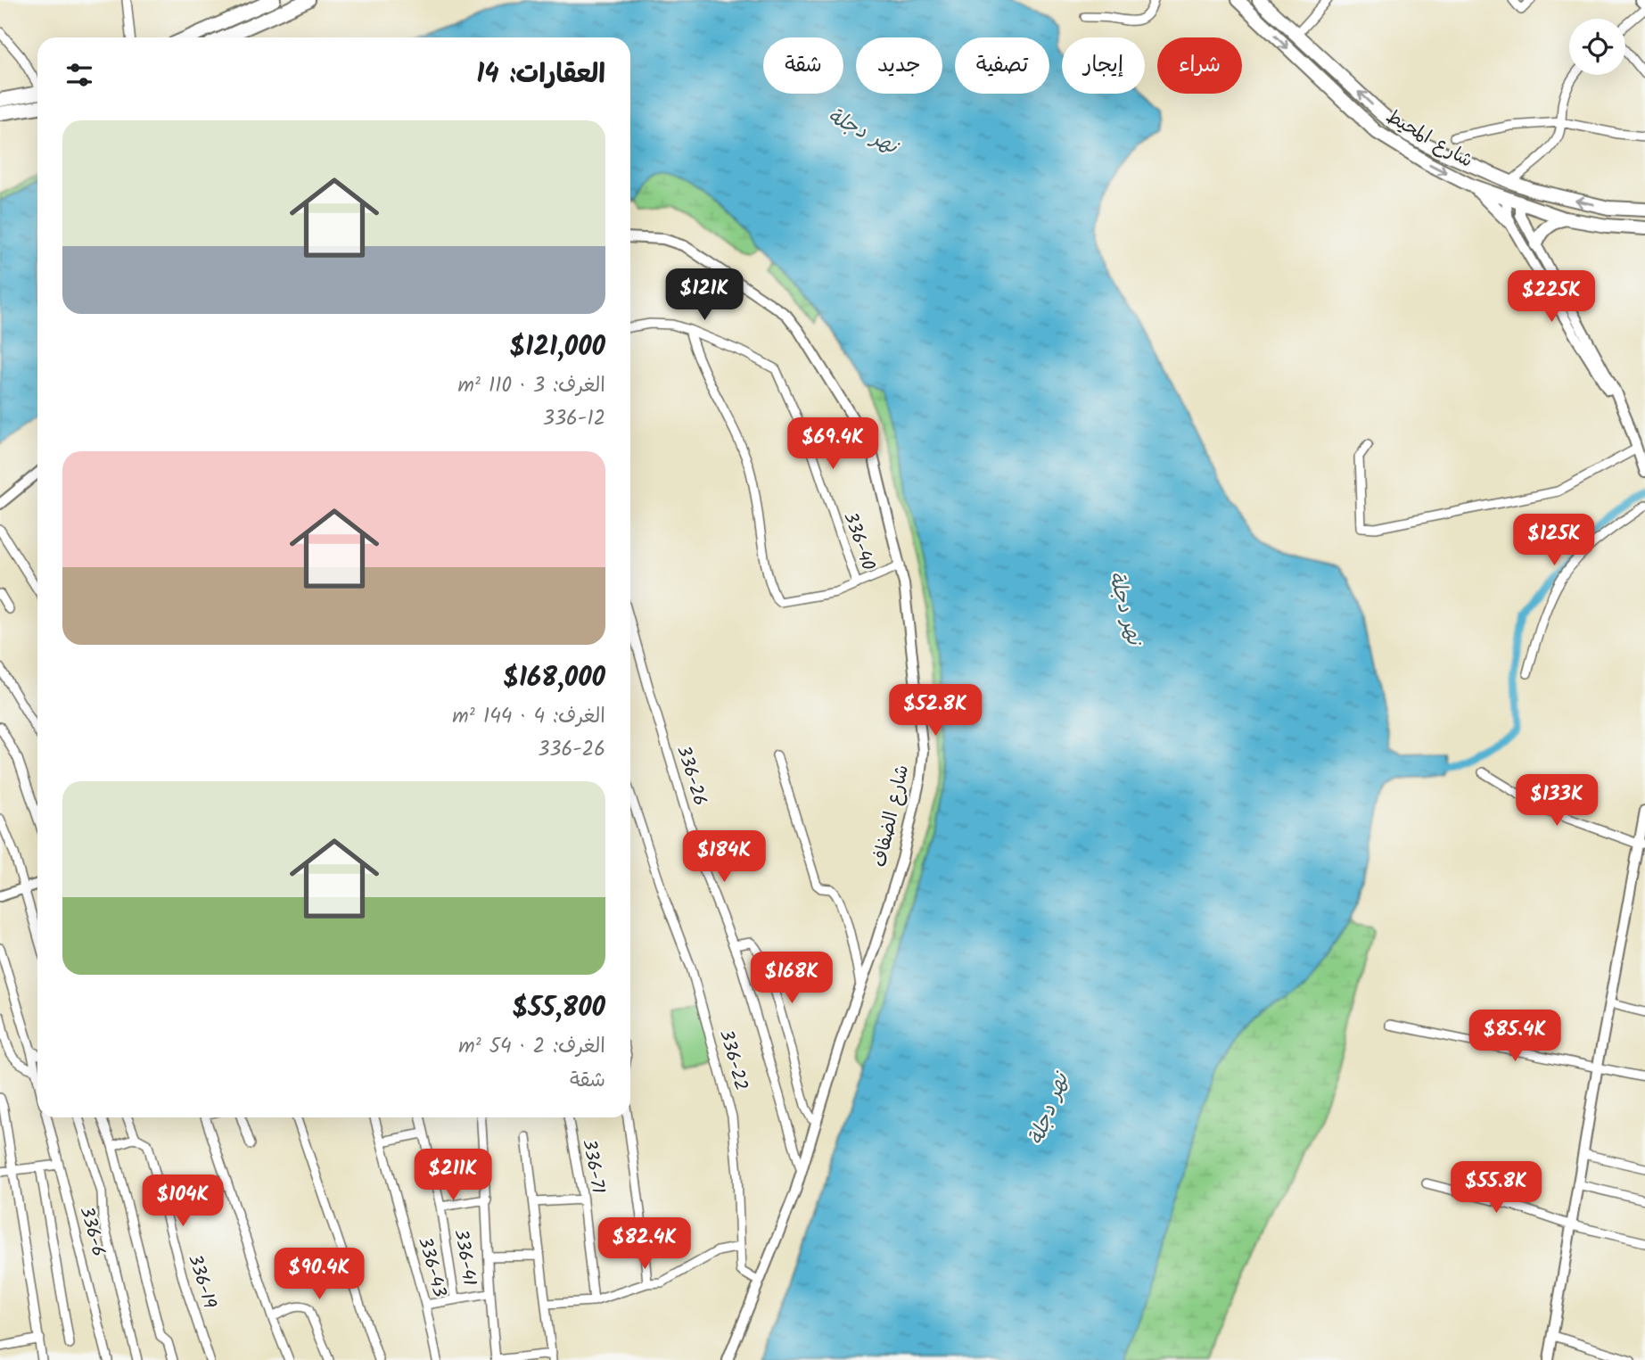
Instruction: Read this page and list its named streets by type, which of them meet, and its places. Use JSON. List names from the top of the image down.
{
  "streets": {
    "main road": ["شارع المحيط"],
    "street": [
      "336-40",
      "336-26",
      "شارع الضفاف",
      "336-22",
      "336-71",
      "336-6",
      "336-41",
      "336-43",
      "336-19"
    ]
  },
  "crossings": [
    ["336-26", "شارع الضفاف"],
    ["شارع الضفاف", "336-22"]
  ],
  "water": ["نهر دجلة"],
  "page": {
    "chip": [
      "شراء",
      "إيجار",
      "تصفية",
      "جديد",
      "شقة"
    ],
    "heading": "العقارات: 14",
    "list": [
      {
        "name": "$121,000",
        "note": "الغرف: 3 · 110 m² · 336-12"
      },
      {
        "name": "$168,000",
        "note": "الغرف: 4 · 144 m² · 336-26"
      },
      {
        "name": "$55,800",
        "note": "الغرف: 2 · 54 m² · شقة"
      }
    ],
    "price": [
      "$121K",
      "$225K",
      "$69.4K",
      "$125K",
      "$52.8K",
      "$133K",
      "$184K",
      "$168K",
      "$85.4K",
      "$211K",
      "$55.8K",
      "$104K",
      "$82.4K",
      "$90.4K"
    ]
  }
}
